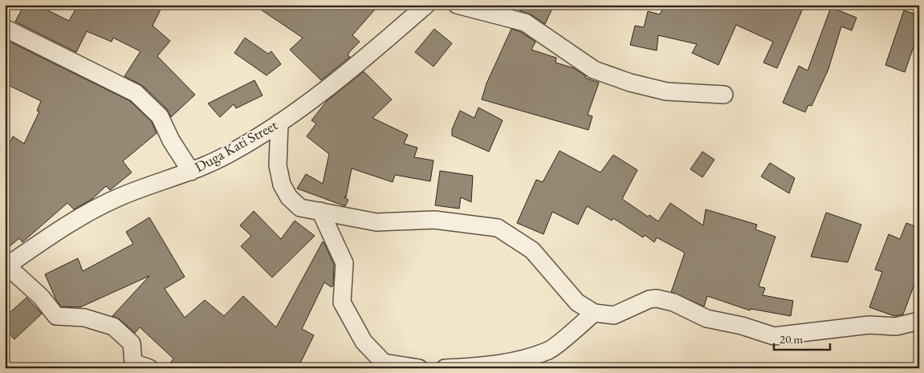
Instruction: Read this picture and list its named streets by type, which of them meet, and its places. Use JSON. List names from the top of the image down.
{
  "streets": {
    "street": ["Duga Kati Street"]
  },
  "scale_bar": "20 m"
}
